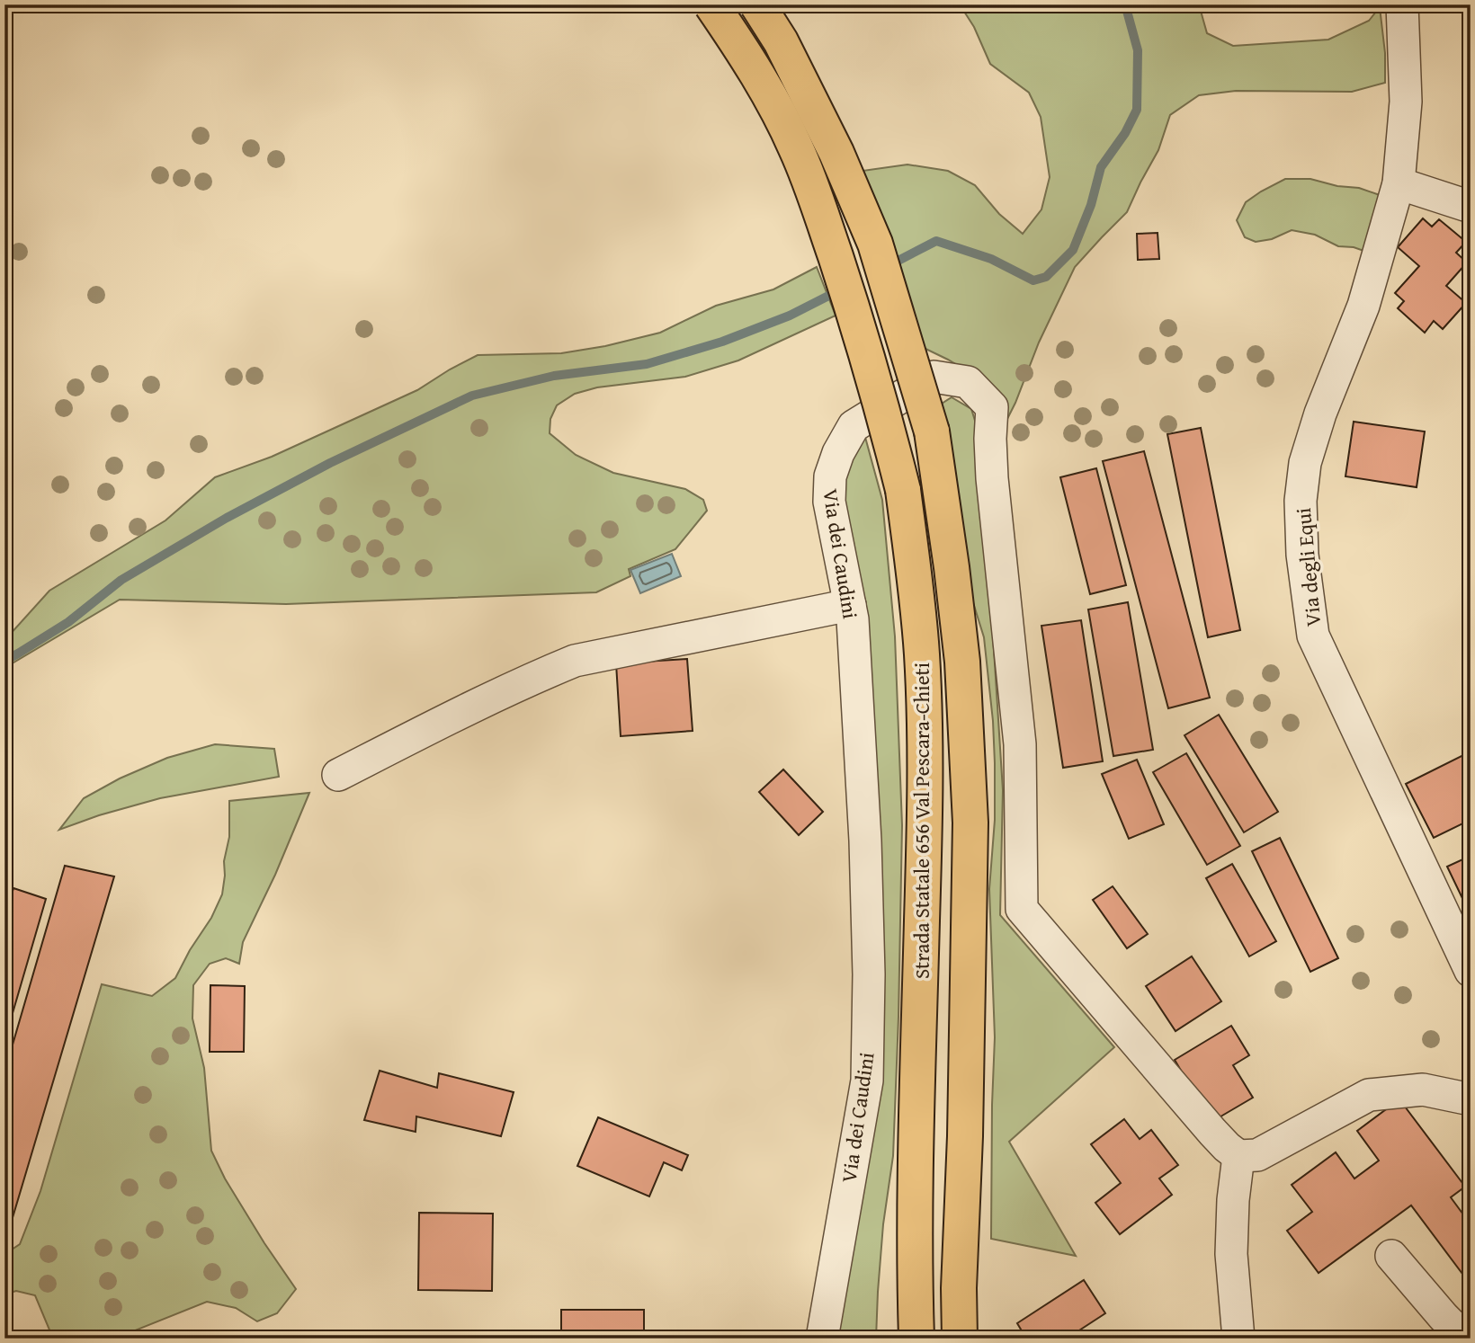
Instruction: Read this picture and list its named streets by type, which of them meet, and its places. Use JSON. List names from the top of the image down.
{
  "streets": {
    "highway": ["Strada Statale 656 Val Pescara-Chieti"],
    "street": ["Via dei Caudini", "Via degli Equi"]
  }
}
